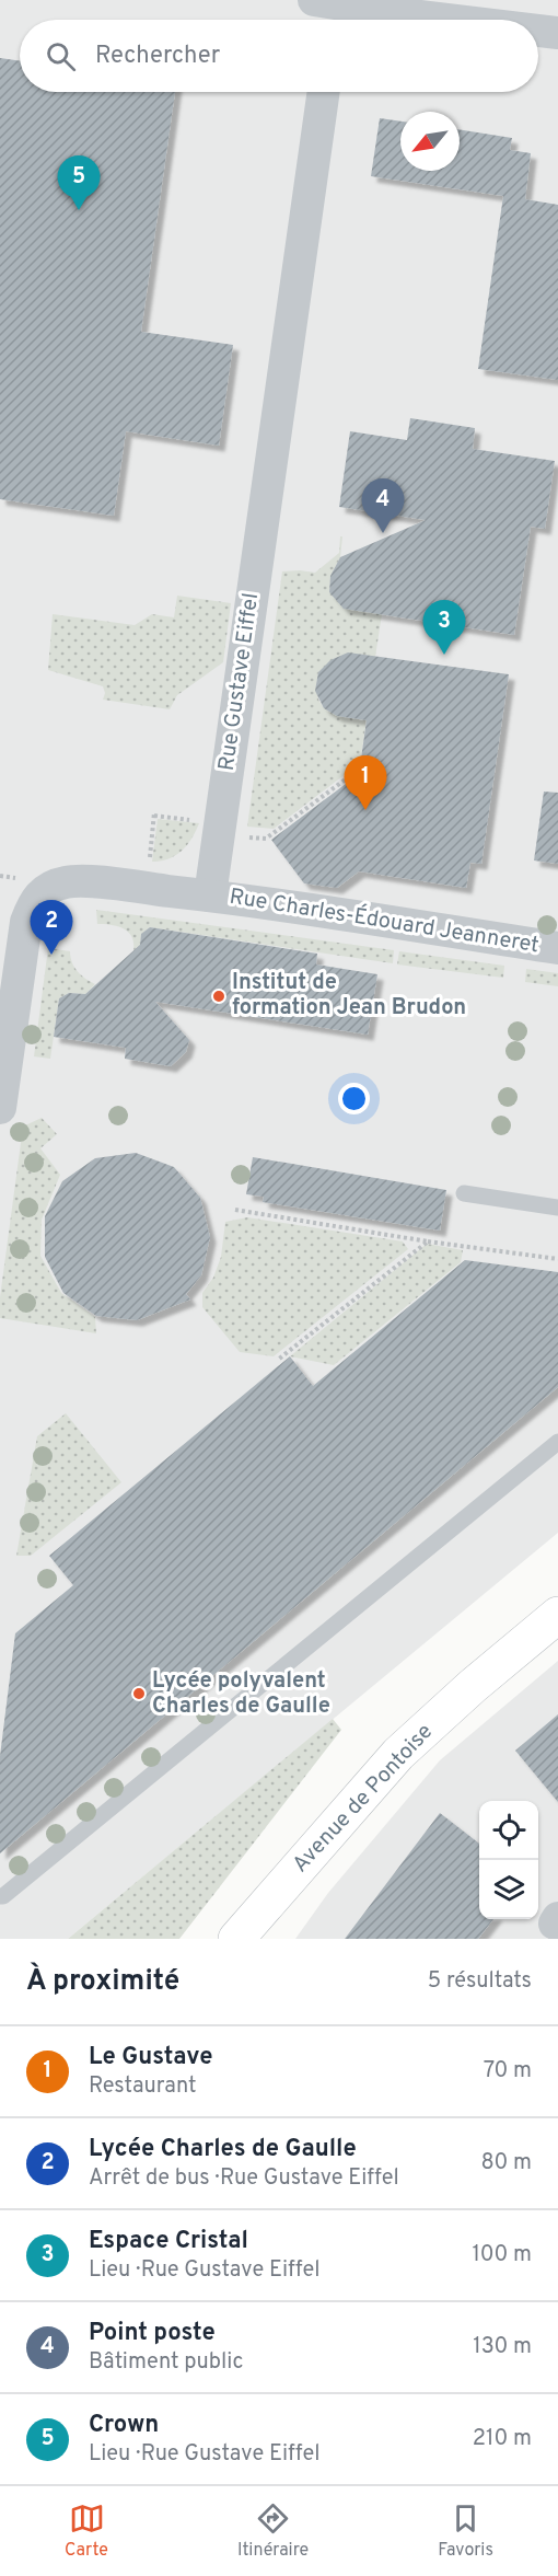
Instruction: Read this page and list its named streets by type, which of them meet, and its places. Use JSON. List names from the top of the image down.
{
  "streets": {
    "main road": ["Avenue de Pontoise"],
    "street": ["Rue Gustave Eiffel", "Rue Charles-Édouard Jeanneret"]
  },
  "crossings": [
    ["Rue Gustave Eiffel", "Rue Charles-Édouard Jeanneret"]
  ],
  "places": ["Institut de formation Jean Brudon", "Lycée polyvalent Charles de Gaulle"],
  "north": "bottom left",
  "page": {
    "search": "Rechercher",
    "pins": [
      "5",
      "4",
      "3",
      "1",
      "2"
    ],
    "heading": ["À proximité", "5 résultats"],
    "list": [
      {
        "mark": "1",
        "name": "Le Gustave",
        "note": "Restaurant",
        "value": "70 m"
      },
      {
        "mark": "2",
        "name": "Lycée Charles de Gaulle",
        "note": "Arrêt de bus · Rue Gustave Eiffel",
        "value": "80 m"
      },
      {
        "mark": "3",
        "name": "Espace Cristal",
        "note": "Lieu · Rue Gustave Eiffel",
        "value": "100 m"
      },
      {
        "mark": "4",
        "name": "Point poste",
        "note": "Bâtiment public",
        "value": "130 m"
      },
      {
        "mark": "5",
        "name": "Crown",
        "note": "Lieu · Rue Gustave Eiffel",
        "value": "210 m"
      }
    ],
    "nav": ["Carte", "Itinéraire", "Favoris"]
  }
}
